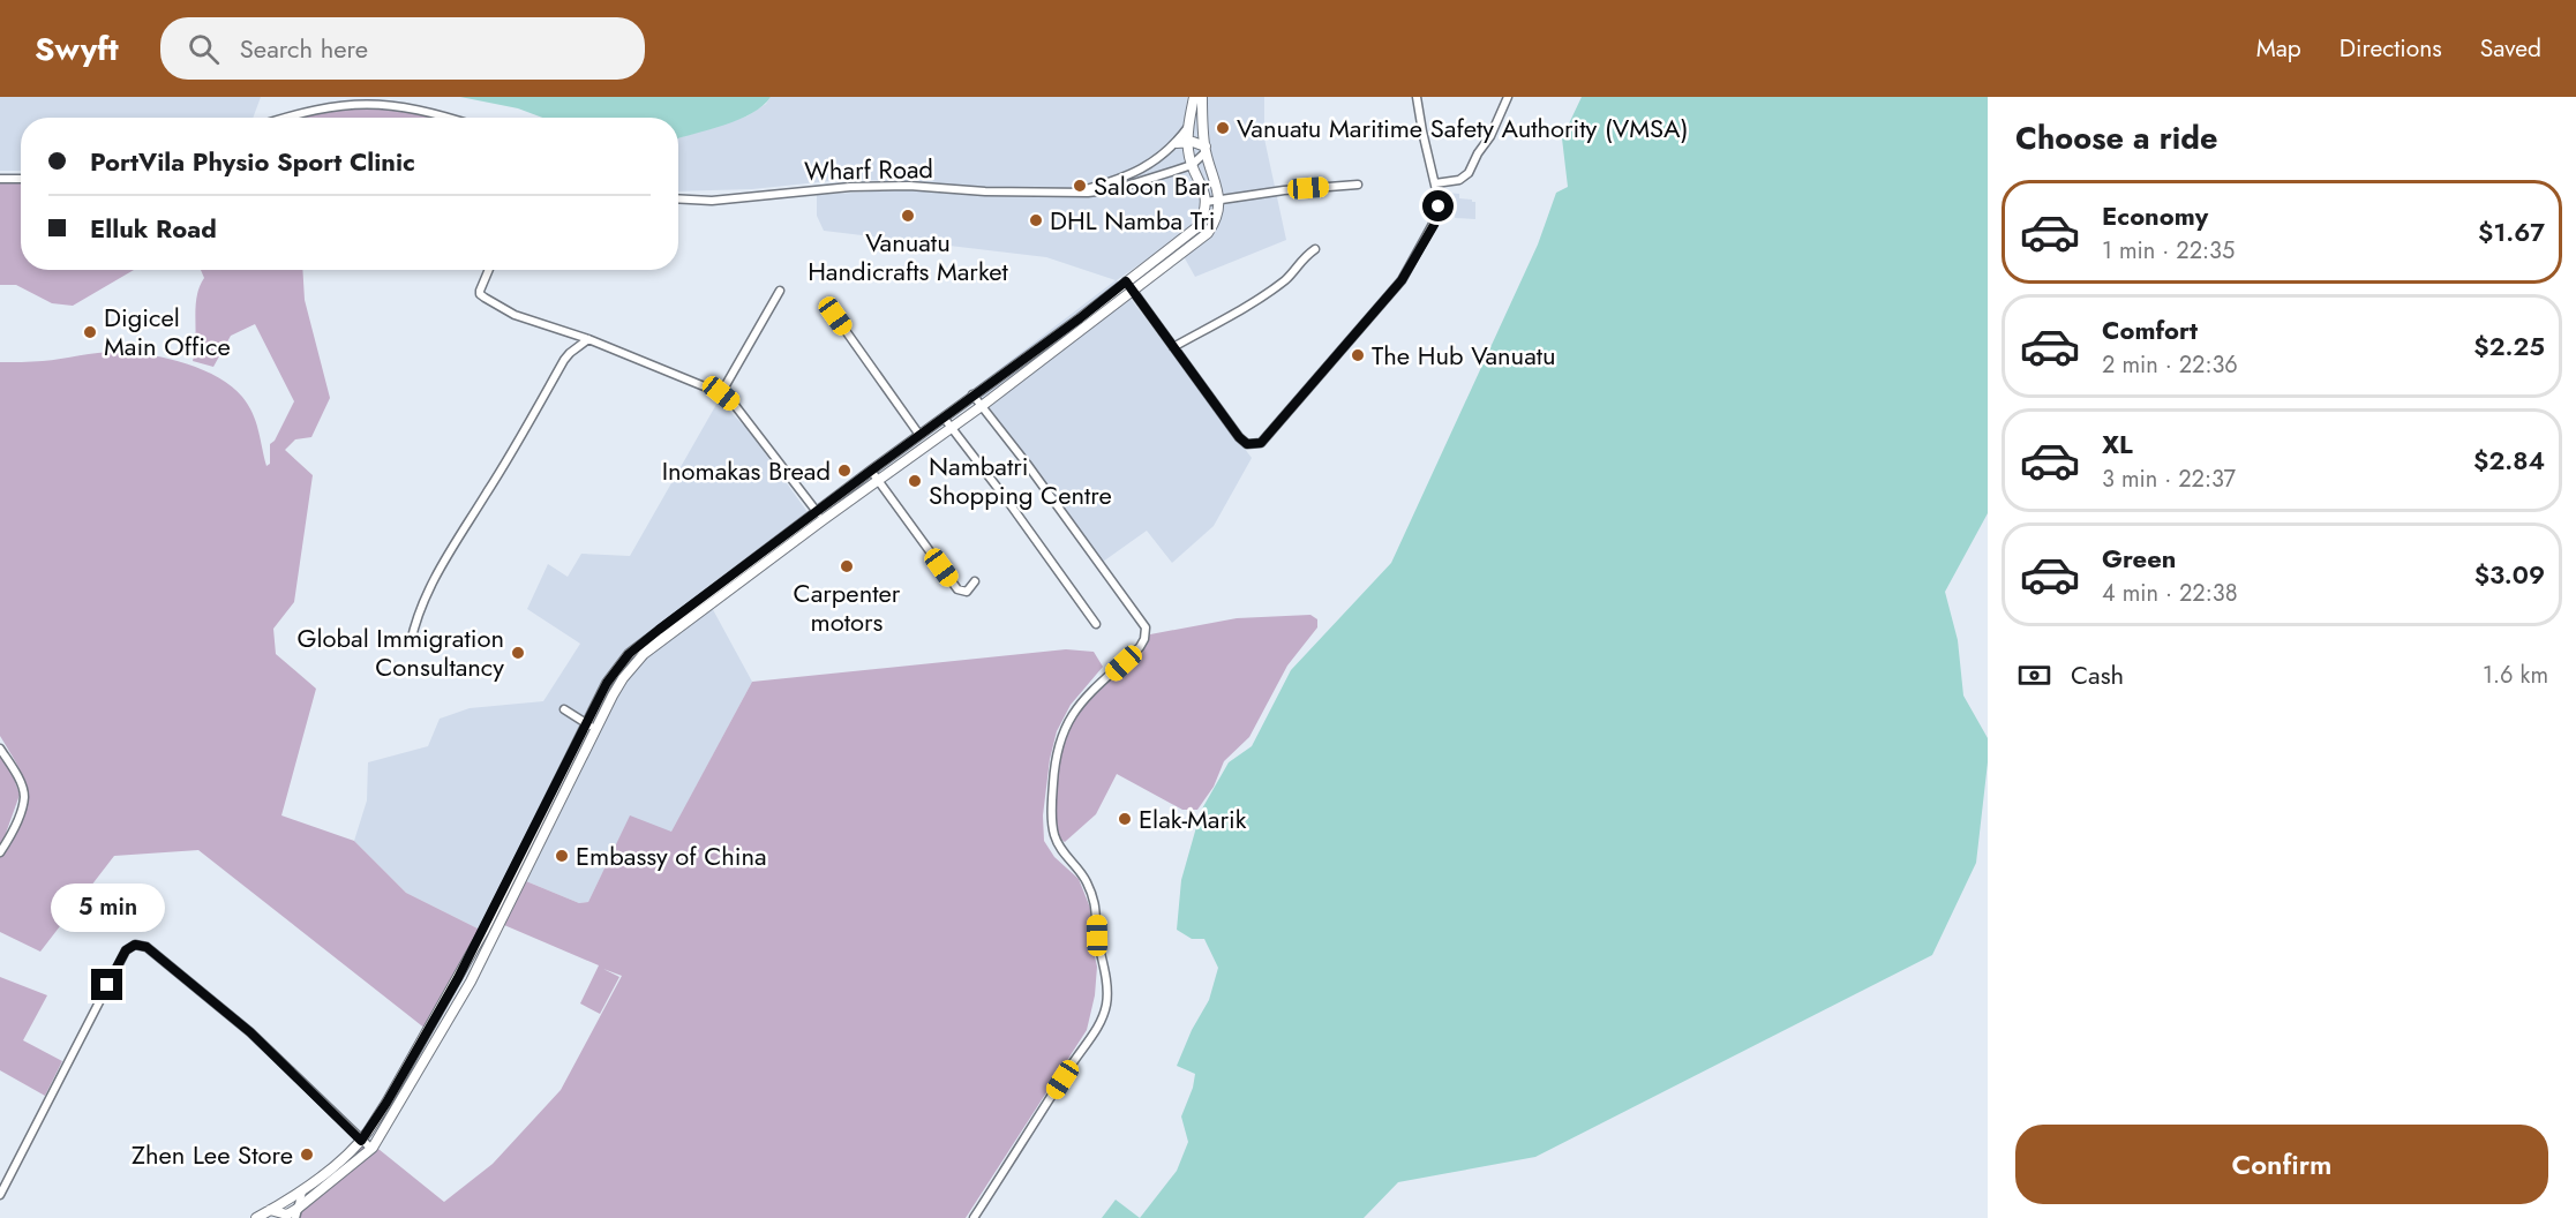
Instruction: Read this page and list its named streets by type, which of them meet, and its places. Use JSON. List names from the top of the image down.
{
  "streets": {
    "street": ["Wharf Road"]
  },
  "places": [
    "Vanuatu Maritime Safety Authority (VMSA)",
    "Saloon Bar",
    "Vanuatu Handicrafts Market",
    "DHL Namba Tri",
    "Digicel Main Office",
    "The Hub Vanuatu",
    "Inomakas Bread",
    "Nambatri Shopping Centre",
    "Carpenter motors",
    "Global Immigration Consultancy",
    "Elak-Marik",
    "Embassy of China",
    "Zhen Lee Store"
  ],
  "page": {
    "header": "Swyft",
    "search": "Search here",
    "nav": ["Map", "Directions", "Saved"],
    "heading": "Choose a ride",
    "banner": ["PortVila Physio Sport Clinic", "Elluk Road"],
    "list": [
      {
        "name": "Economy",
        "note": "1 min · 22:35",
        "value": "$1.67"
      },
      {
        "name": "Comfort",
        "note": "2 min · 22:36",
        "value": "$2.25"
      },
      {
        "name": "XL",
        "note": "3 min · 22:37",
        "value": "$2.84"
      },
      {
        "name": "Green",
        "note": "4 min · 22:38",
        "value": "$3.09"
      }
    ],
    "pay": ["Cash", "1.6 km"],
    "bubble": "5 min",
    "buttons": "Confirm"
  }
}
